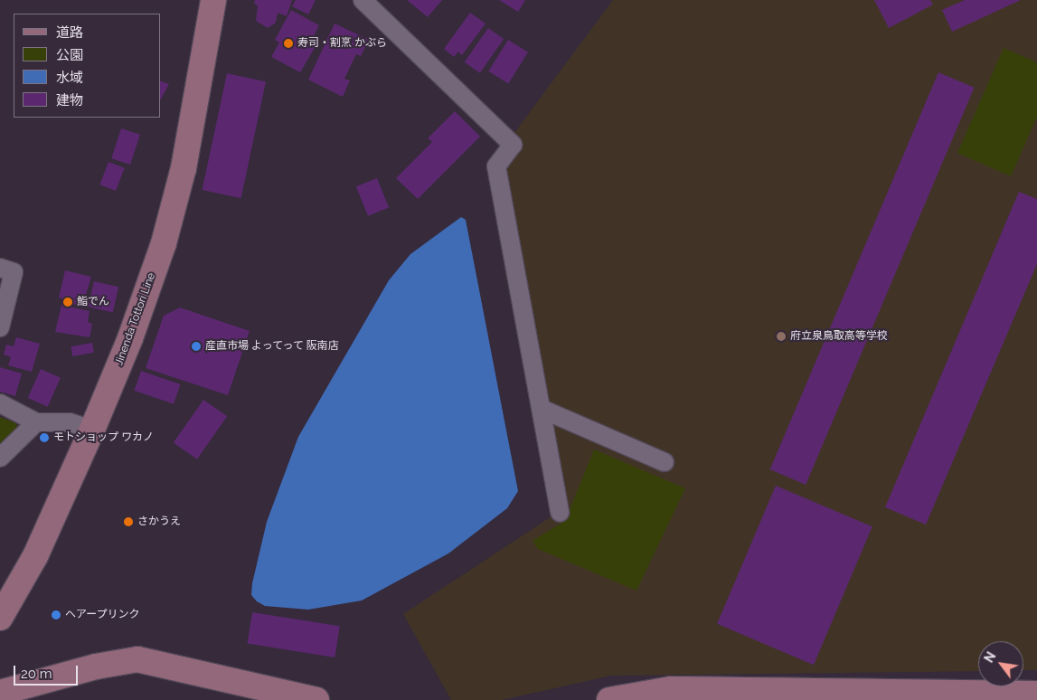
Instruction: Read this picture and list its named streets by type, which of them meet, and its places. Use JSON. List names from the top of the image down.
{
  "streets": {
    "street": ["Jinenda Tottori Line"]
  },
  "places": [
    "寿司・割烹 かぶら",
    "鮨でん",
    "府立泉鳥取高等学校",
    "産直市場 よってって 阪南店",
    "モトショップ ワカノ",
    "さかうえ",
    "ヘアープリンク"
  ],
  "legend": [
    "道路",
    "公園",
    "水域",
    "建物"
  ],
  "scale_bar": "20 m",
  "north": "top left"
}
